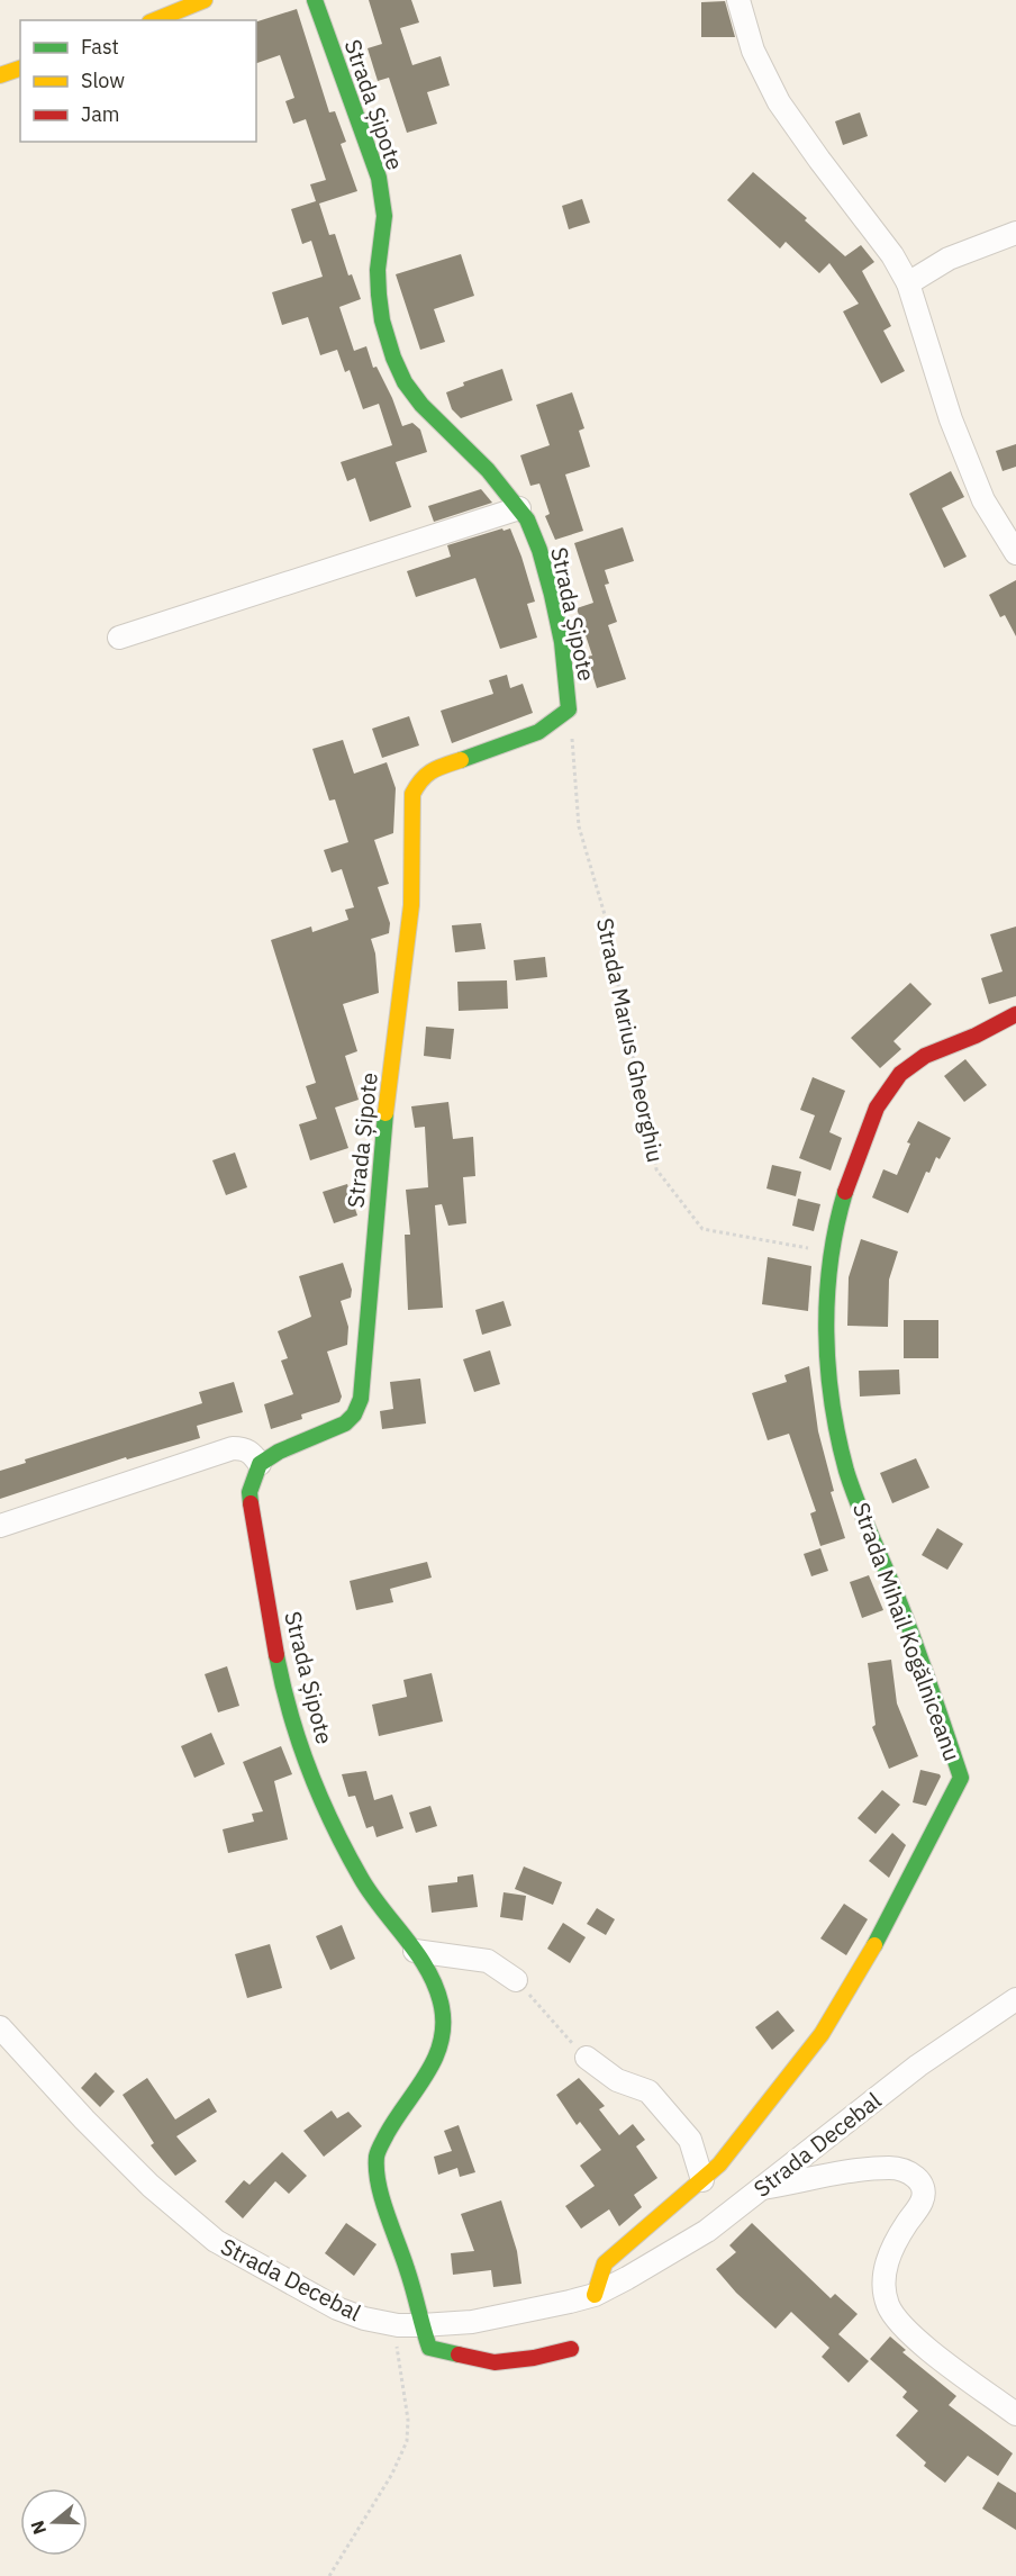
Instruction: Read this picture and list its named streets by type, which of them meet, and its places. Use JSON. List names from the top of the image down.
{
  "streets": {
    "street": ["Strada Șipote", "Strada Mihail Kogălniceanu", "Strada Decebal"],
    "path": ["Strada Marius Gheorghiu"]
  },
  "crossings": [
    ["Strada Șipote", "Strada Marius Gheorghiu"],
    ["Strada Șipote", "Strada Decebal"],
    ["Strada Marius Gheorghiu", "Strada Mihail Kogălniceanu"],
    ["Strada Mihail Kogălniceanu", "Strada Decebal"]
  ],
  "legend": ["Fast", "Slow", "Jam"],
  "north": "left"
}
